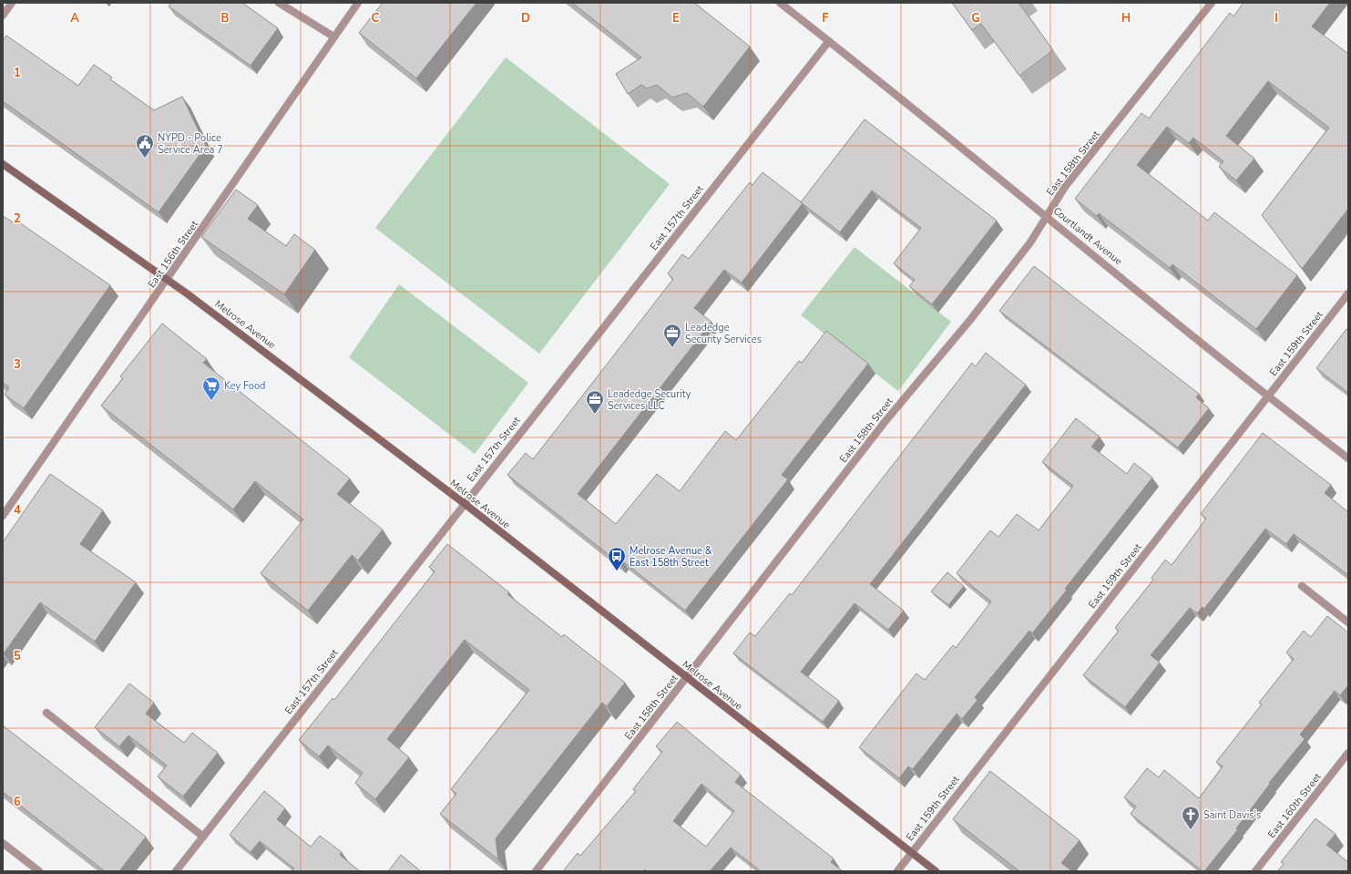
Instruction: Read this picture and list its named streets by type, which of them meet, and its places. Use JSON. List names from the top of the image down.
{
  "streets": {
    "main road": ["Melrose Avenue"],
    "street": [
      "East 158th Street",
      "East 157th Street",
      "Courtlandt Avenue",
      "East 156th Street",
      "East 159th Street",
      "East 160th Street"
    ]
  },
  "crossings": [
    ["East 158th Street", "Courtlandt Avenue"],
    ["East 158th Street", "Melrose Avenue"],
    ["East 157th Street", "Courtlandt Avenue"],
    ["East 157th Street", "Melrose Avenue"],
    ["Courtlandt Avenue", "East 159th Street"],
    ["East 156th Street", "Melrose Avenue"],
    ["Melrose Avenue", "East 159th Street"]
  ],
  "places": {
    "public building": ["NYPD - Police Service Area 7"],
    "office": ["Leadedge Security Services", "Leadedge Security Services LLC"],
    "supermarket": ["Key Food"],
    "bus stop": ["Melrose Avenue & East 158th Street"],
    "church": ["Saint Davis's"]
  },
  "grid": {
    "columns": [
      "A",
      "B",
      "C",
      "D",
      "E",
      "F",
      "G",
      "H",
      "I"
    ],
    "rows": [
      "1",
      "2",
      "3",
      "4",
      "5",
      "6"
    ]
  }
}
